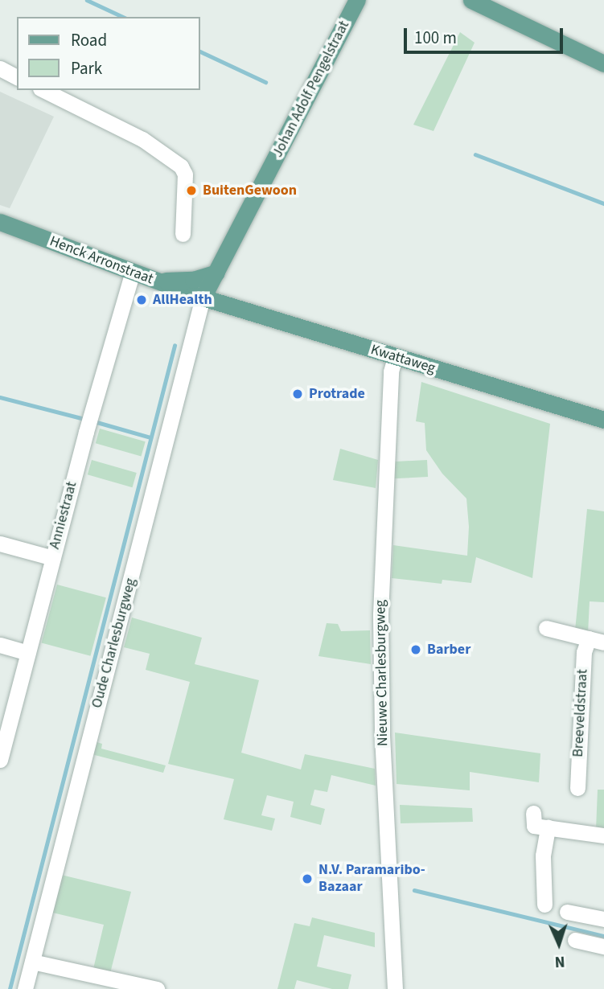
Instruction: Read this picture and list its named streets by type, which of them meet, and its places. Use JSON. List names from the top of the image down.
{
  "streets": {
    "main road": ["Johan Adolf Pengelstraat", "Henck Arronstraat", "Kwattaweg"],
    "street": [
      "Anniestraat",
      "Oude Charlesburgweg",
      "Nieuwe Charlesburgweg",
      "Breeveldstraat"
    ]
  },
  "crossings": [
    ["Johan Adolf Pengelstraat", "Henck Arronstraat"],
    ["Johan Adolf Pengelstraat", "Kwattaweg"],
    ["Johan Adolf Pengelstraat", "Oude Charlesburgweg"],
    ["Henck Arronstraat", "Kwattaweg"],
    ["Henck Arronstraat", "Anniestraat"],
    ["Henck Arronstraat", "Oude Charlesburgweg"],
    ["Kwattaweg", "Oude Charlesburgweg"],
    ["Kwattaweg", "Nieuwe Charlesburgweg"]
  ],
  "places": [
    "BuitenGewoon",
    "AllHealth",
    "Protrade",
    "Barber",
    "N.V. Paramaribo- Bazaar"
  ],
  "legend": ["Road", "Park"],
  "scale_bar": "100 m",
  "north": "bottom"
}
